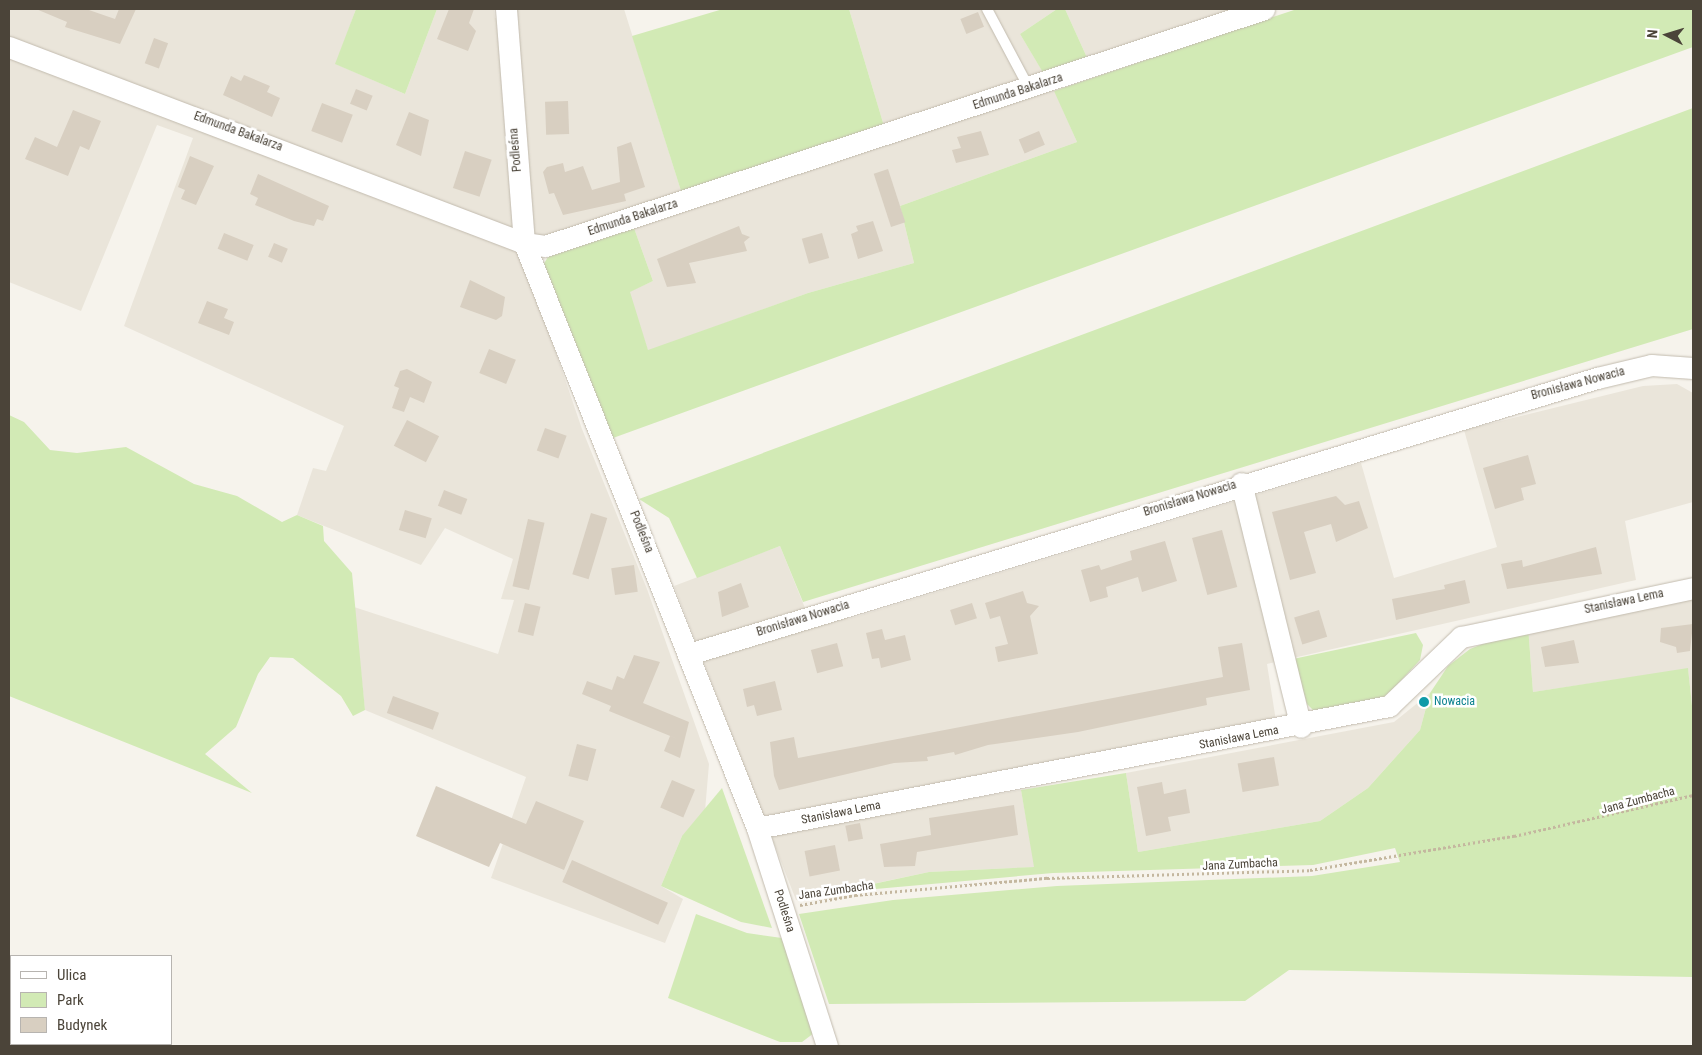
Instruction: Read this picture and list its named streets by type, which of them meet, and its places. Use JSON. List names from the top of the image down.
{
  "streets": {
    "street": [
      "Edmunda Bakalarza",
      "Podleśna",
      "Bronisława Nowacia",
      "Stanisława Lema"
    ],
    "path": ["Jana Zumbacha"]
  },
  "crossings": [
    ["Edmunda Bakalarza", "Podleśna"],
    ["Podleśna", "Bronisława Nowacia"],
    ["Podleśna", "Stanisława Lema"],
    ["Podleśna", "Jana Zumbacha"]
  ],
  "places": ["Nowacia"],
  "legend": ["Ulica", "Park", "Budynek"],
  "north": "left"
}
